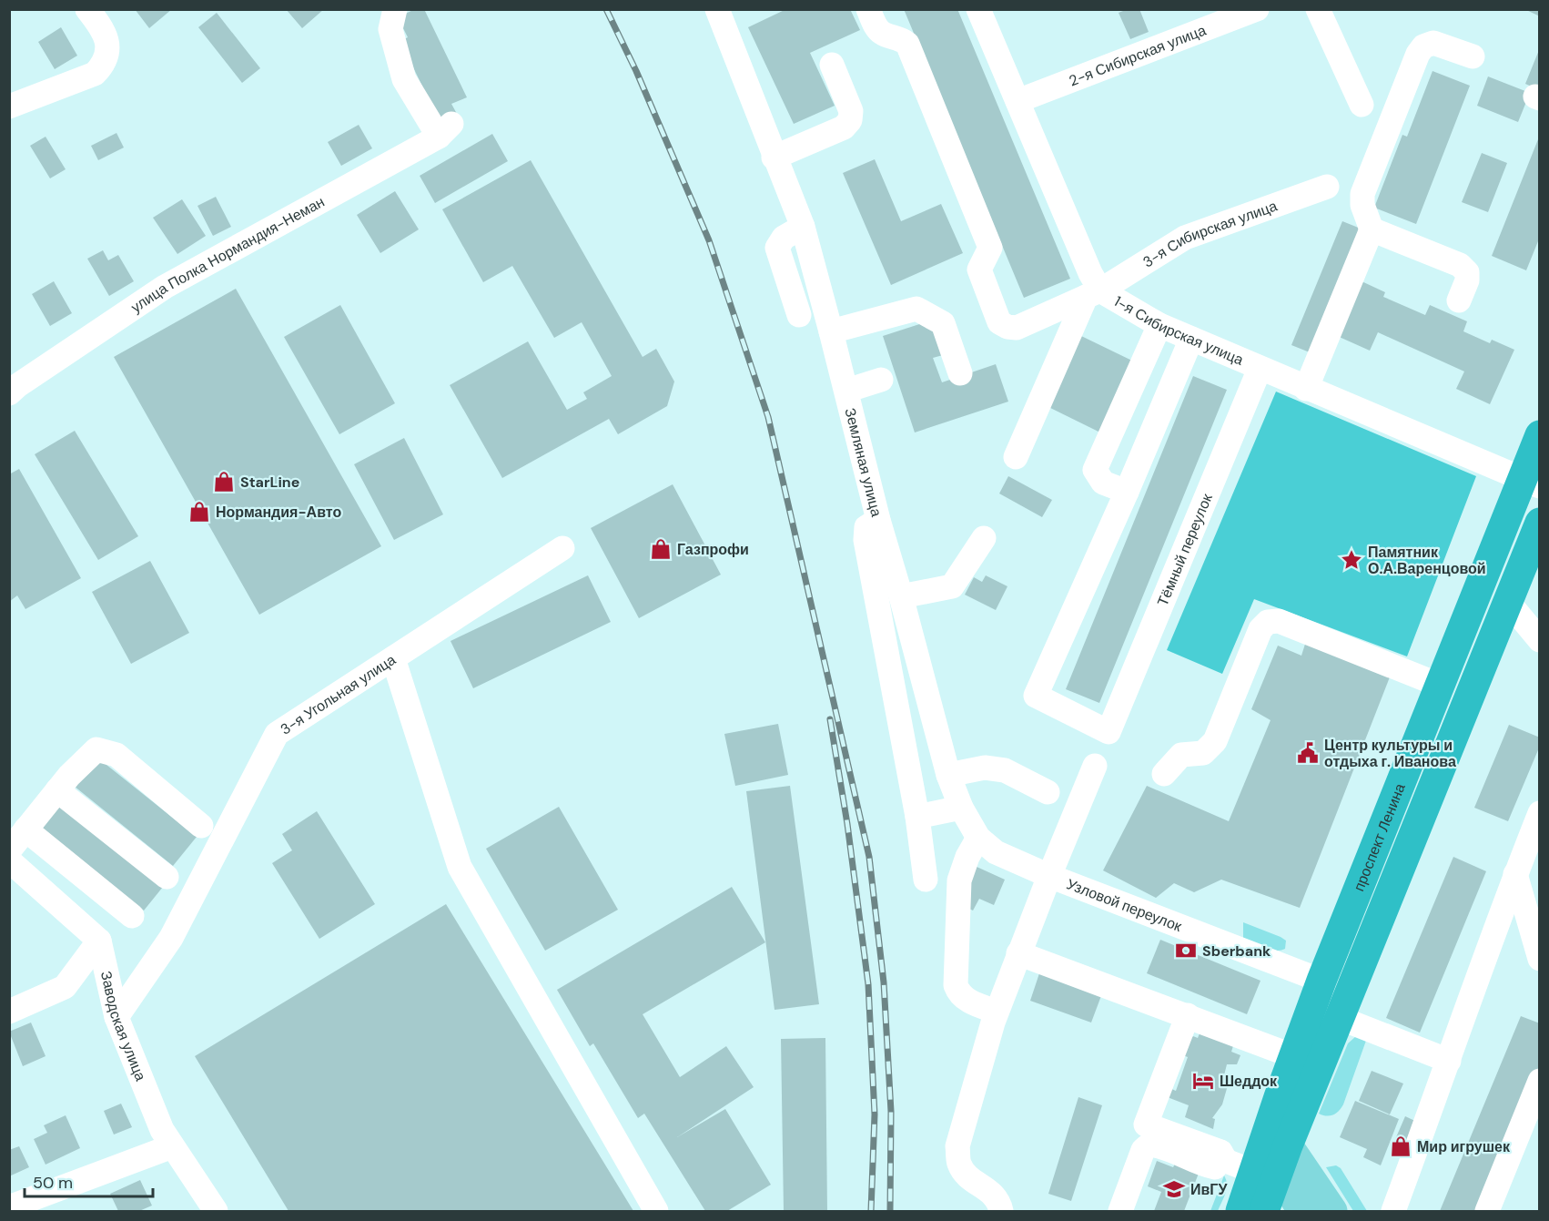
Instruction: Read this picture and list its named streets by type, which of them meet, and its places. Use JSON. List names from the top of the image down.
{
  "streets": {
    "highway": ["проспект Ленина"],
    "street": [
      "2-я Сибирская улица",
      "3-я Сибирская улица",
      "улица Полка Нормандия-Неман",
      "1-я Сибирская улица",
      "Земляная улица",
      "Тёмный переулок",
      "3-я Угольная улица",
      "Узловой переулок",
      "Заводская улица"
    ]
  },
  "crossings": [
    ["2-я Сибирская улица", "1-я Сибирская улица"],
    ["3-я Сибирская улица", "1-я Сибирская улица"],
    ["1-я Сибирская улица", "Тёмный переулок"],
    ["1-я Сибирская улица", "проспект Ленина"],
    ["Земляная улица", "Узловой переулок"],
    ["3-я Угольная улица", "Заводская улица"],
    ["проспект Ленина", "Узловой переулок"]
  ],
  "places": {
    "shop": [
      "StarLine",
      "Нормандия-Авто",
      "Газпрофи",
      "Мир игрушек"
    ],
    "place": ["Памятник О.А.Варенцовой"],
    "public building": ["Центр культуры и отдыха г. Иванова"],
    "bank": ["Sberbank"],
    "hotel": ["Шеддок"],
    "school or university": ["ИвГУ"]
  },
  "scale_bar": "50 m"
}
